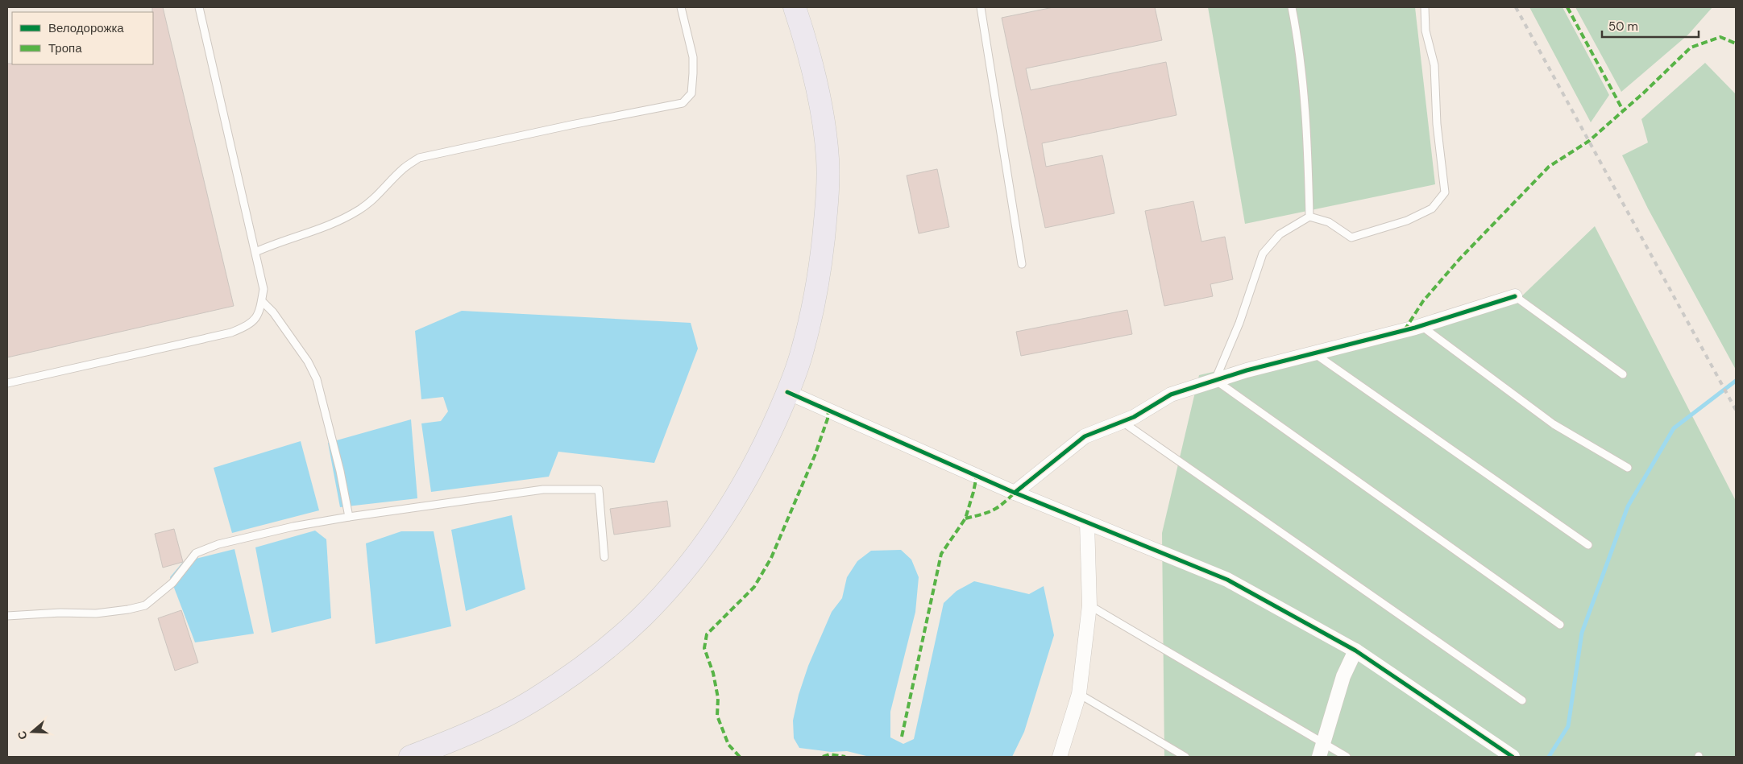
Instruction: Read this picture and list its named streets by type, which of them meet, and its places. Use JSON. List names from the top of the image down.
{
  "legend": ["Велодорожка", "Тропа"],
  "scale_bar": "50 m",
  "north": "left"
}
